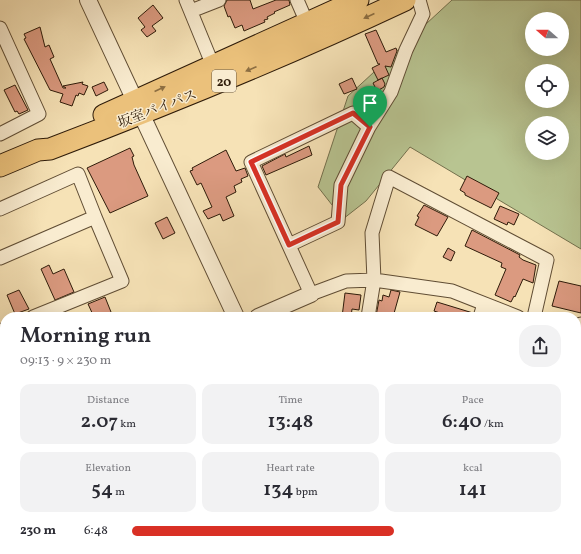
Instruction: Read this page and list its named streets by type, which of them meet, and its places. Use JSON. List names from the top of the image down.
{
  "streets": {
    "highway": ["20", "坂室バイパス"]
  },
  "north": "left",
  "page": {
    "heading": ["Morning run", "09:13 · 9 × 230 m"],
    "stats": [
      ["Distance", "2.07 km"],
      ["Time", "13:48"],
      ["Pace", "6:40 /km"],
      ["Elevation", "54 m"],
      ["Heart rate", "134 bpm"],
      ["kcal", "141"]
    ],
    "list": [
      {
        "name": "230 m",
        "note": "6:48"
      }
    ]
  }
}
